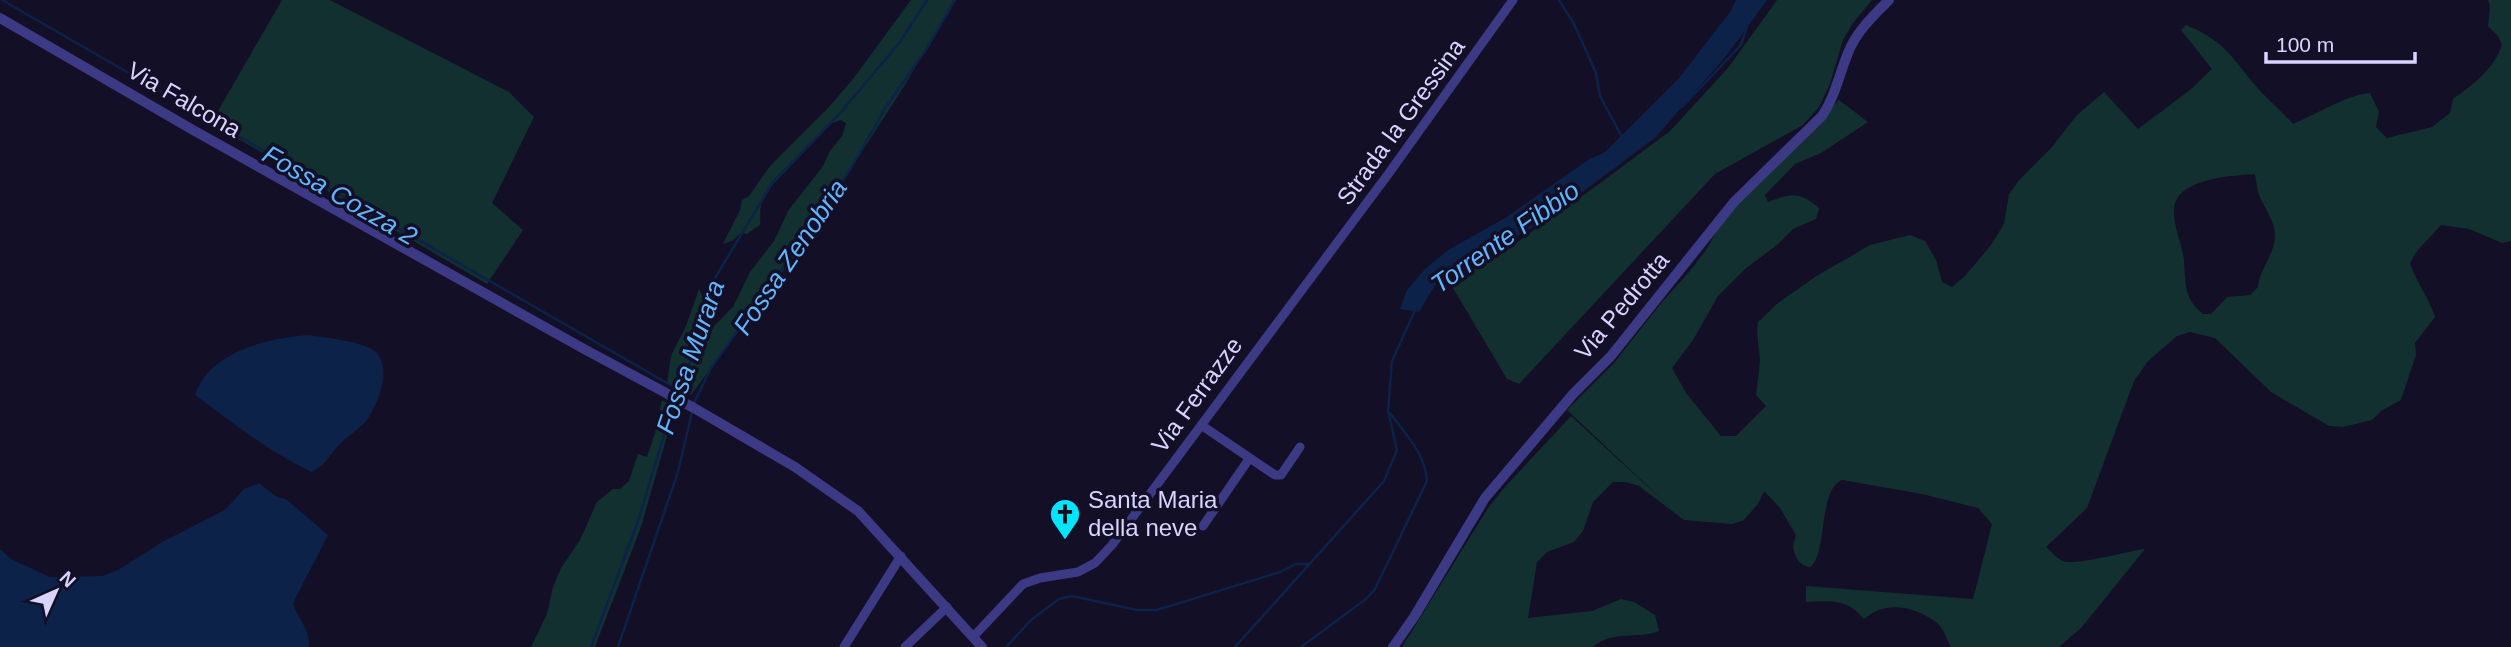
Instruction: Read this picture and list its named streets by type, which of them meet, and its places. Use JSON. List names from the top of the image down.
{
  "streets": {
    "street": [
      "Via Falcona",
      "Strada la Gressina",
      "Via Pedrotta",
      "Via Ferrazze"
    ]
  },
  "crossings": [
    ["Strada la Gressina", "Via Ferrazze"]
  ],
  "water": [
    "Fossa Cozza 2",
    "Torrente Fibbio",
    "Fossa Zenobria",
    "Fossa Murara"
  ],
  "places": {
    "church": ["Santa Maria della neve"]
  },
  "scale_bar": "100 m",
  "north": "top right"
}
